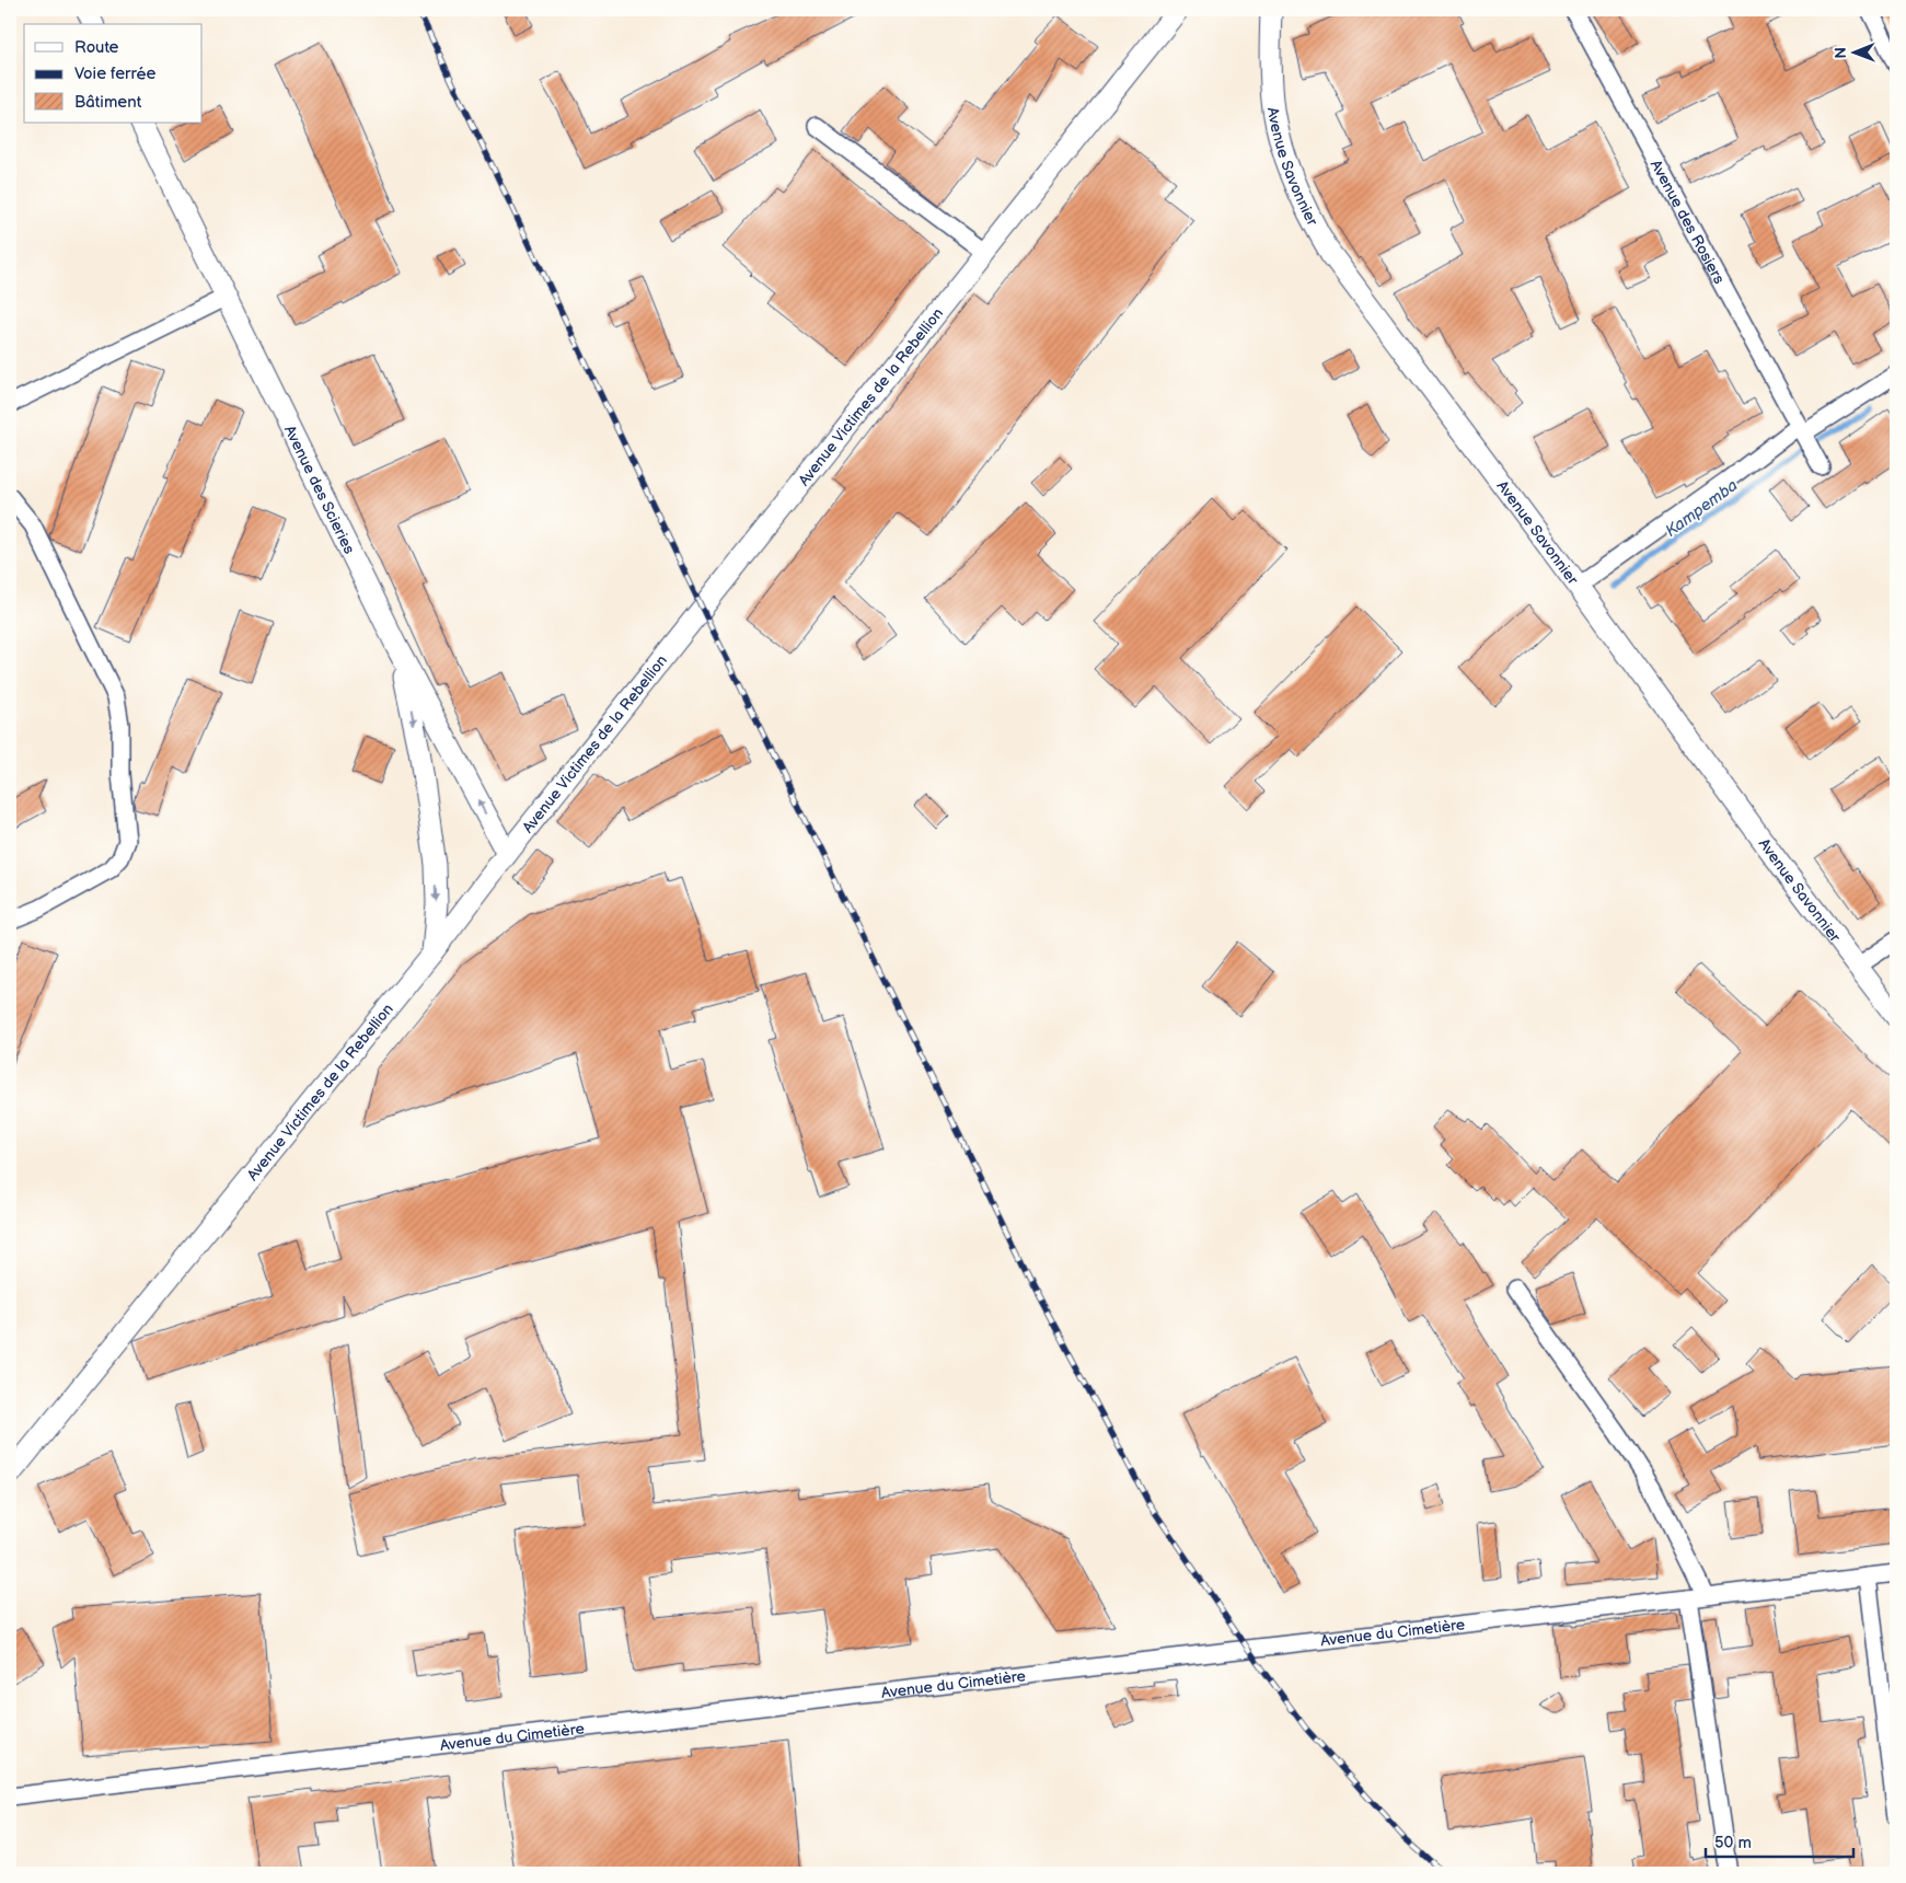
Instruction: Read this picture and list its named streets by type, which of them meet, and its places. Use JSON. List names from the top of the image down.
{
  "streets": {
    "street": [
      "Avenue Savonnier",
      "Avenue des Rosiers",
      "Avenue Victimes de la Rebellion",
      "Avenue des Scieries",
      "Avenue du Cimetière"
    ]
  },
  "crossings": [
    ["Avenue Victimes de la Rebellion", "Avenue des Scieries"]
  ],
  "water": ["Kampemba"],
  "legend": ["Route", "Voie ferrée", "Bâtiment"],
  "scale_bar": "50 m",
  "north": "left"
}
